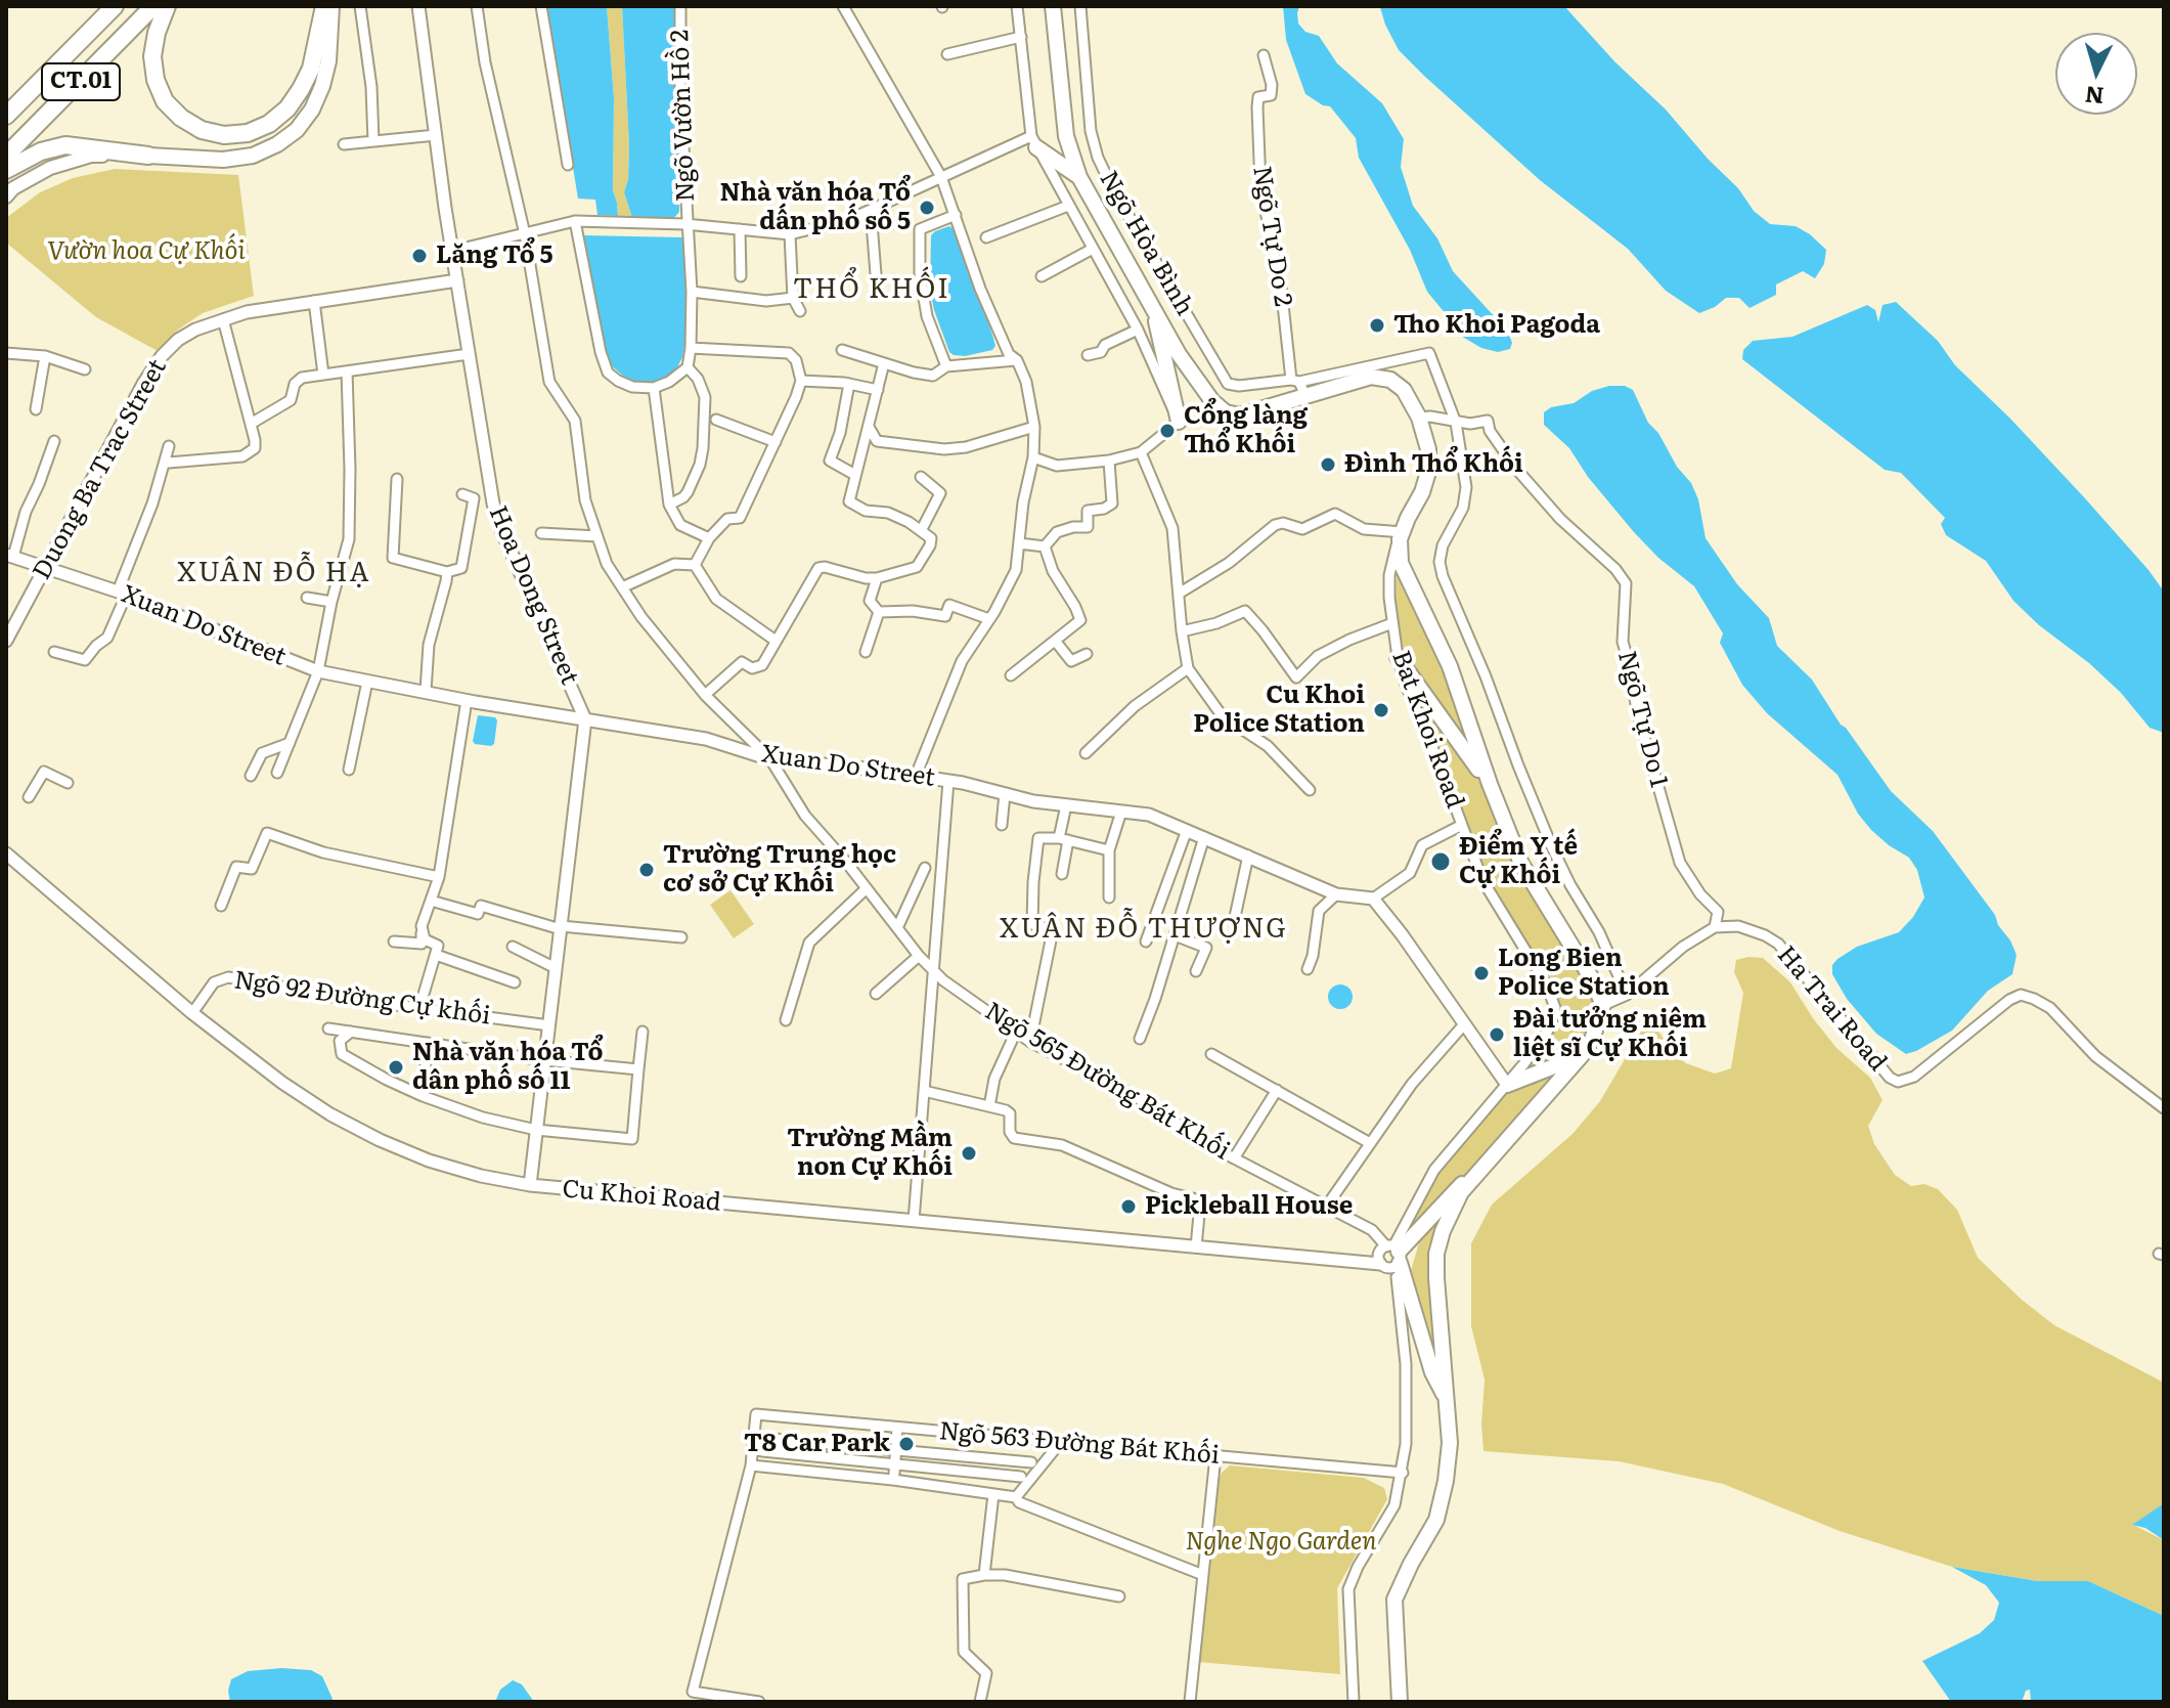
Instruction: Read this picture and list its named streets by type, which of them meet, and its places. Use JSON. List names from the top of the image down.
{
  "streets": {
    "highway": ["CT.01"],
    "street": [
      "Ngõ Vườn Hồ 2",
      "Ngõ Tự Do 2",
      "Ngõ Hòa Bình",
      "Duong Ba Trac Street",
      "Hoa Dong Street",
      "Xuan Do Street",
      "Ngõ Tự Do 1",
      "Bat Khoi Road",
      "Ngõ 92 Đường Cự khối",
      "Ha Trai Road",
      "Ngõ 565 Đường Bát Khối",
      "Cu Khoi Road",
      "Ngõ 563 Đường Bát Khối"
    ]
  },
  "crossings": [
    ["Ngõ Tự Do 2", "Ngõ Hòa Bình"],
    ["Duong Ba Trac Street", "Hoa Dong Street"],
    ["Duong Ba Trac Street", "Xuan Do Street"],
    ["Hoa Dong Street", "Xuan Do Street"],
    ["Xuan Do Street", "Ngõ 565 Đường Bát Khối"],
    ["Ngõ Tự Do 1", "Ha Trai Road"],
    ["Bat Khoi Road", "Ngõ 565 Đường Bát Khối"],
    ["Bat Khoi Road", "Cu Khoi Road"],
    ["Ngõ 92 Đường Cự khối", "Cu Khoi Road"]
  ],
  "districts": ["THỔ KHỐI", "XUÂN ĐỖ HẠ", "XUÂN ĐỖ THƯỢNG"],
  "parks": ["Vườn hoa Cự Khối", "Nghe Ngo Garden"],
  "places": [
    "Nhà văn hóa Tổ dấn phố số 5",
    "Lăng Tổ 5",
    "Tho Khoi Pagoda",
    "Cổng làng Thổ Khối",
    "Đình Thổ Khối",
    "Cu Khoi Police Station",
    "Điểm Y tế Cự Khối",
    "Trường Trung học cơ sở Cự Khối",
    "Long Bien Police Station",
    "Đài tưởng niệm liệt sĩ Cự Khối",
    "Nhà văn hóa Tổ dân phố số 11",
    "Trường Mầm non Cự Khối",
    "Pickleball House",
    "T8 Car Park"
  ],
  "north": "bottom"
}
